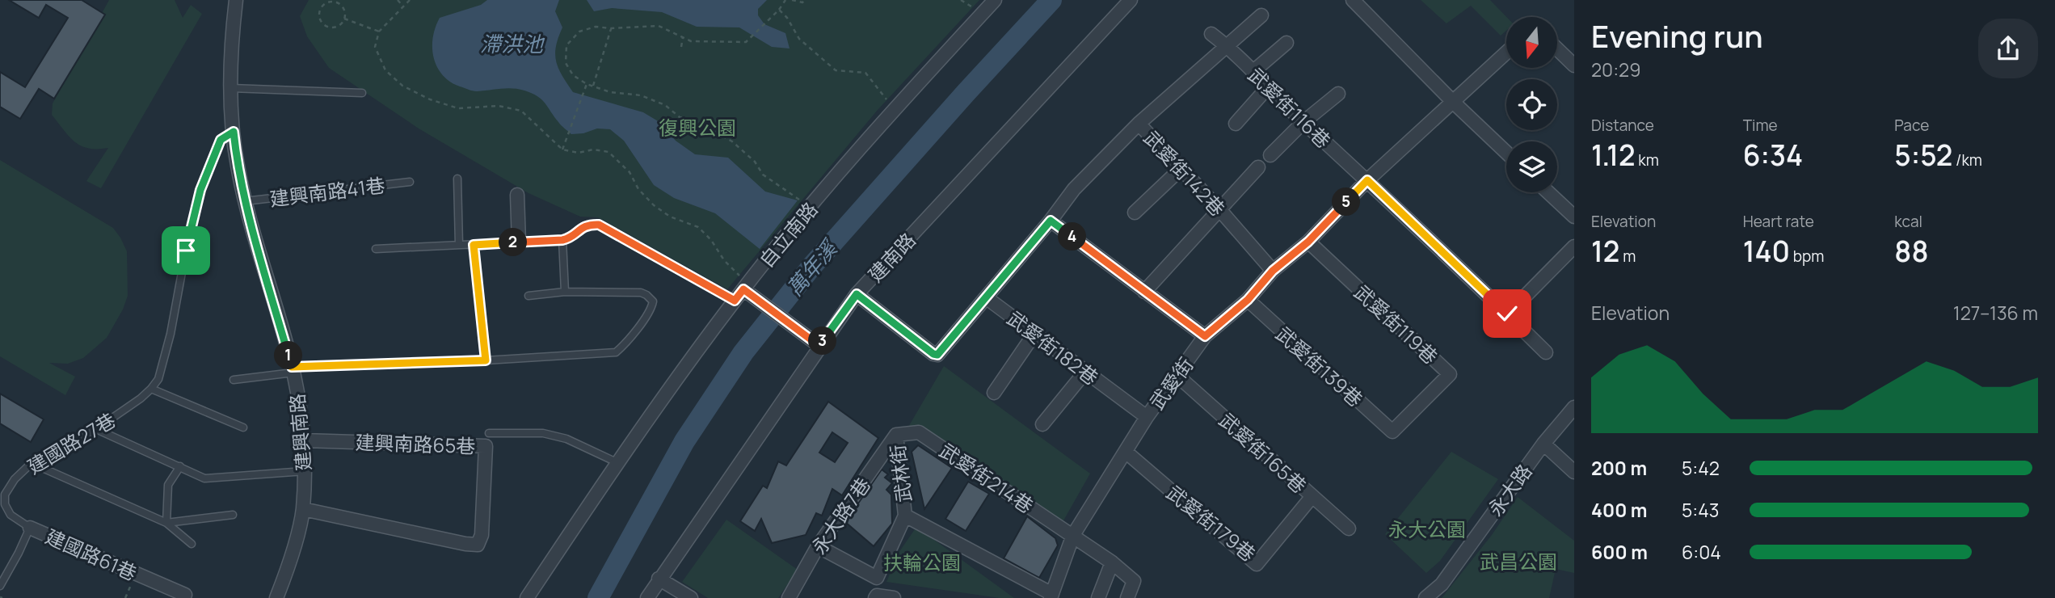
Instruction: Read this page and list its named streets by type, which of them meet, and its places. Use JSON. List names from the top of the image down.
{
  "streets": {
    "street": [
      "武愛街116巷",
      "武愛街142巷",
      "自立南路",
      "建南路",
      "武愛街119巷",
      "武愛街182巷",
      "武愛街139巷",
      "武愛街",
      "建興南路",
      "建興南路65巷",
      "武愛街165巷",
      "武林街",
      "武愛街214巷",
      "永大路",
      "永大路7巷",
      "武愛街179巷",
      "建國路61巷"
    ],
    "lane": ["建興南路41巷", "建國路27巷"]
  },
  "crossings": [
    ["武愛街116巷", "武愛街"],
    ["武愛街142巷", "武愛街182巷"],
    ["武愛街142巷", "武愛街"],
    ["建興南路41巷", "建興南路"],
    ["武愛街119巷", "武愛街139巷"],
    ["武愛街119巷", "武愛街"],
    ["武愛街182巷", "武愛街"],
    ["武愛街139巷", "武愛街"],
    ["武愛街", "武愛街165巷"],
    ["武愛街", "武林街"],
    ["武愛街", "武愛街214巷"],
    ["武愛街", "武愛街179巷"],
    ["建興南路", "建興南路65巷"],
    ["建國路27巷", "建國路61巷"],
    ["武愛街165巷", "武愛街179巷"],
    ["武林街", "武愛街214巷"],
    ["武林街", "永大路7巷"],
    ["武愛街214巷", "永大路7巷"]
  ],
  "water": ["滯洪池", "萬年溪"],
  "parks": [
    "復興公園",
    "永大公園",
    "武昌公園",
    "扶輪公園"
  ],
  "north": "bottom",
  "page": {
    "heading": ["Evening run", "20:29"],
    "stats": [
      ["Distance", "1.12 km"],
      ["Time", "6:34"],
      ["Pace", "5:52 /km"],
      ["Elevation", "12 m"],
      ["Heart rate", "140 bpm"],
      ["kcal", "88"]
    ],
    "pins": [
      "5",
      "4",
      "2",
      "3",
      "1"
    ],
    "chart": ["Elevation", "127–136 m"],
    "list": [
      {
        "name": "200 m",
        "note": "5:42"
      },
      {
        "name": "400 m",
        "note": "5:43"
      },
      {
        "name": "600 m",
        "note": "6:04"
      }
    ]
  }
}
